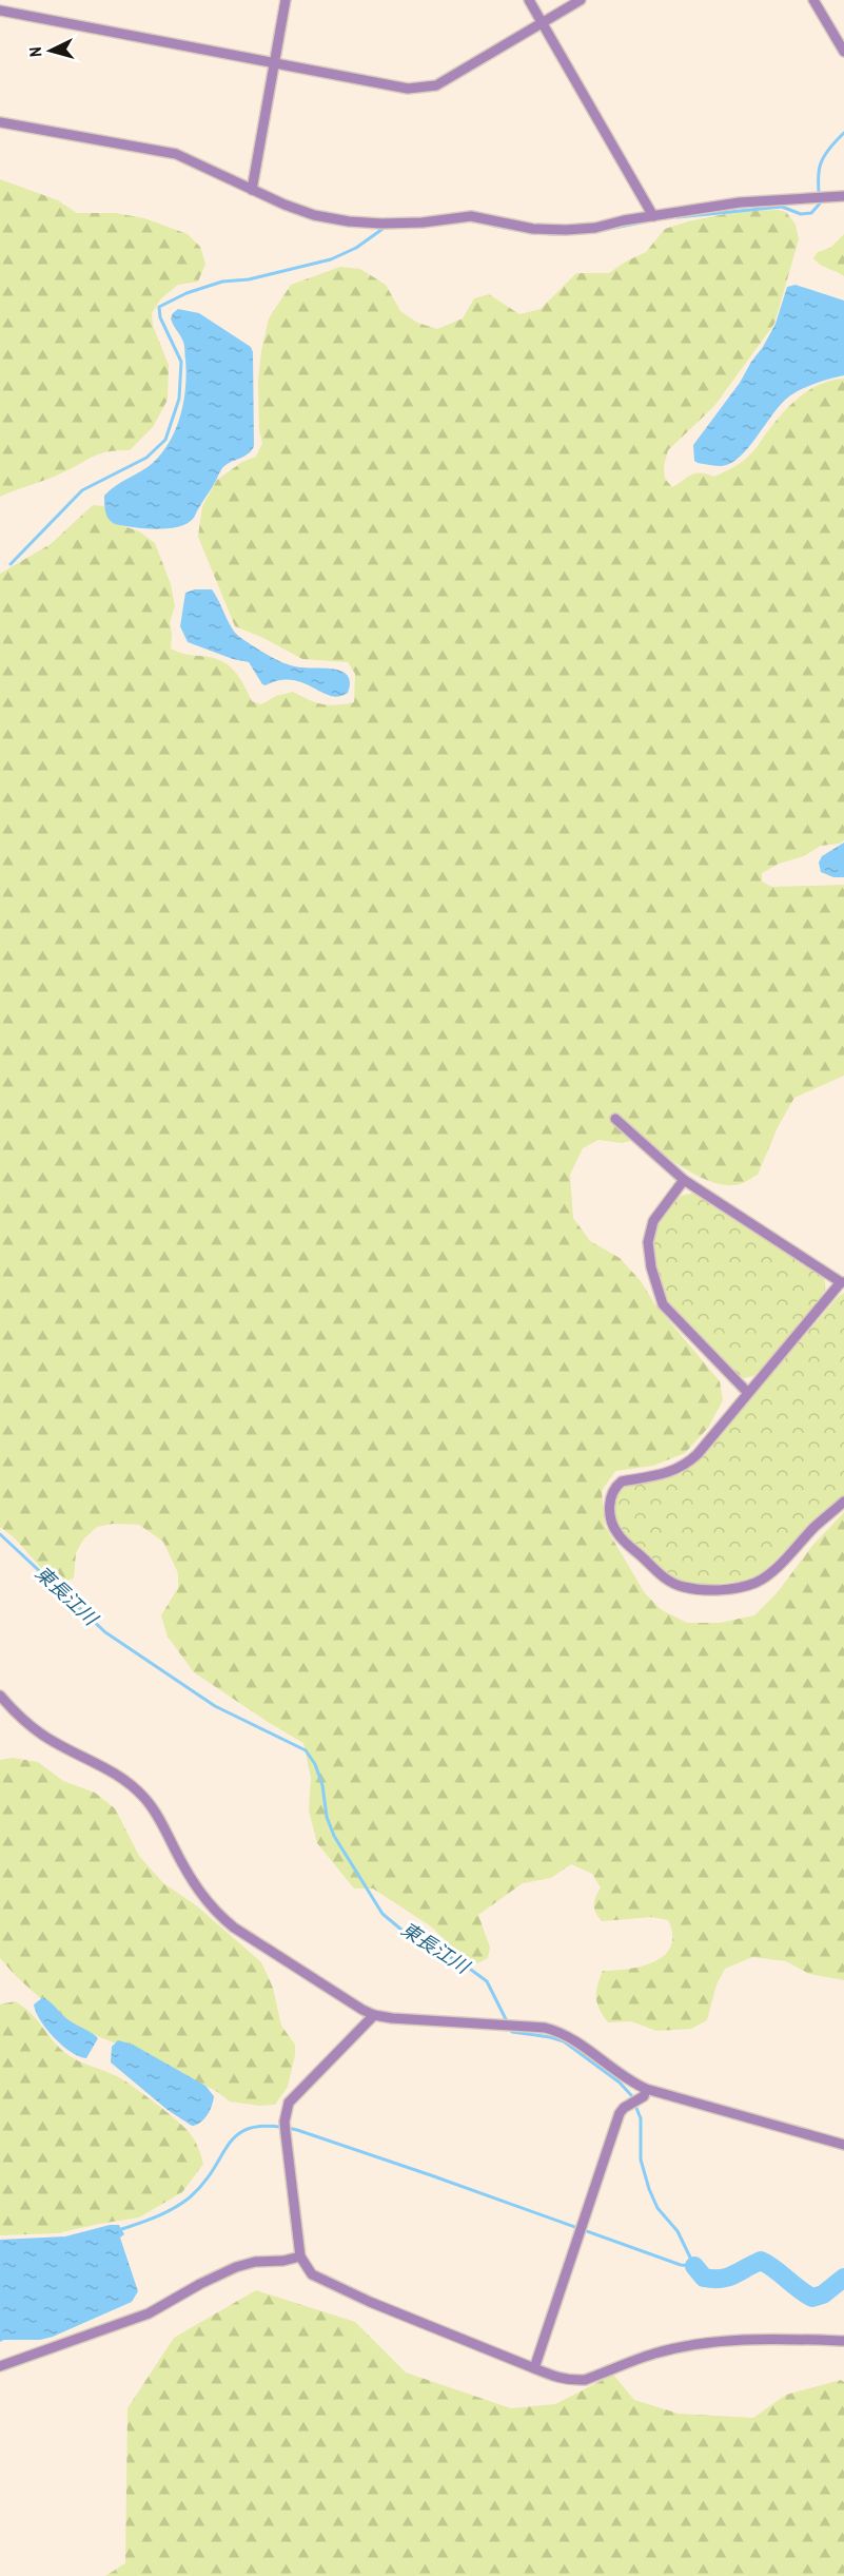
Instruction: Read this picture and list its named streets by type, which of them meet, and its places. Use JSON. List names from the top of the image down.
{
  "water": ["東長江川"],
  "north": "left"
}
